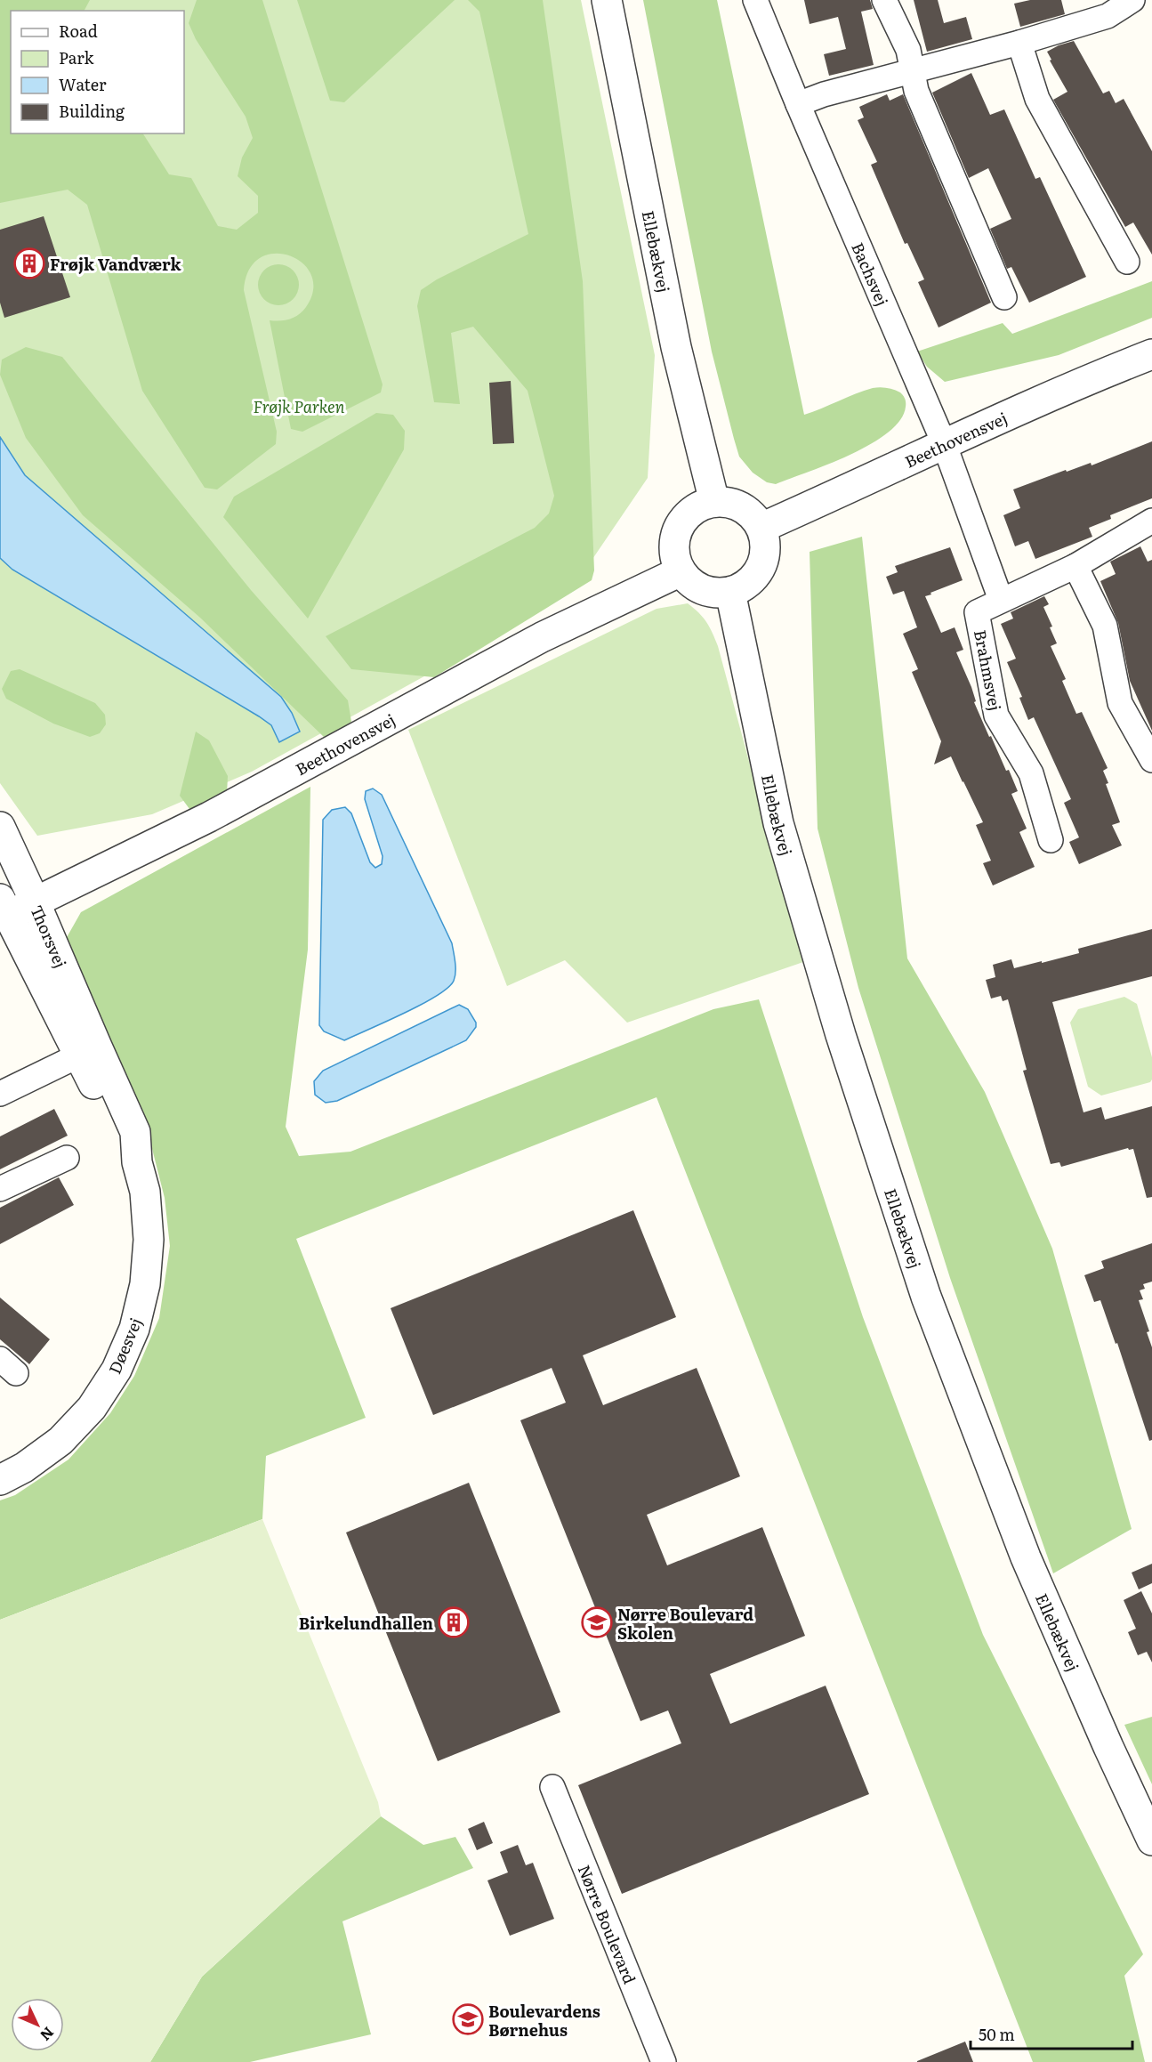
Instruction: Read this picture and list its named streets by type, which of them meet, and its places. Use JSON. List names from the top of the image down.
{
  "streets": {
    "street": [
      "Ellebækvej",
      "Bachsvej",
      "Beethovensvej",
      "Brahmsvej",
      "Thorsvej",
      "Døesvej",
      "Nørre Boulevard"
    ]
  },
  "crossings": [
    ["Ellebækvej", "Beethovensvej"],
    ["Bachsvej", "Beethovensvej"],
    ["Beethovensvej", "Thorsvej"],
    ["Thorsvej", "Døesvej"]
  ],
  "parks": ["Frøjk Parken"],
  "places": {
    "building": ["Frøjk Vandværk", "Birkelundhallen"],
    "school or university": ["Nørre Boulevard Skolen", "Boulevardens Børnehus"]
  },
  "legend": [
    "Road",
    "Park",
    "Water",
    "Building"
  ],
  "scale_bar": "50 m",
  "north": "bottom right"
}
